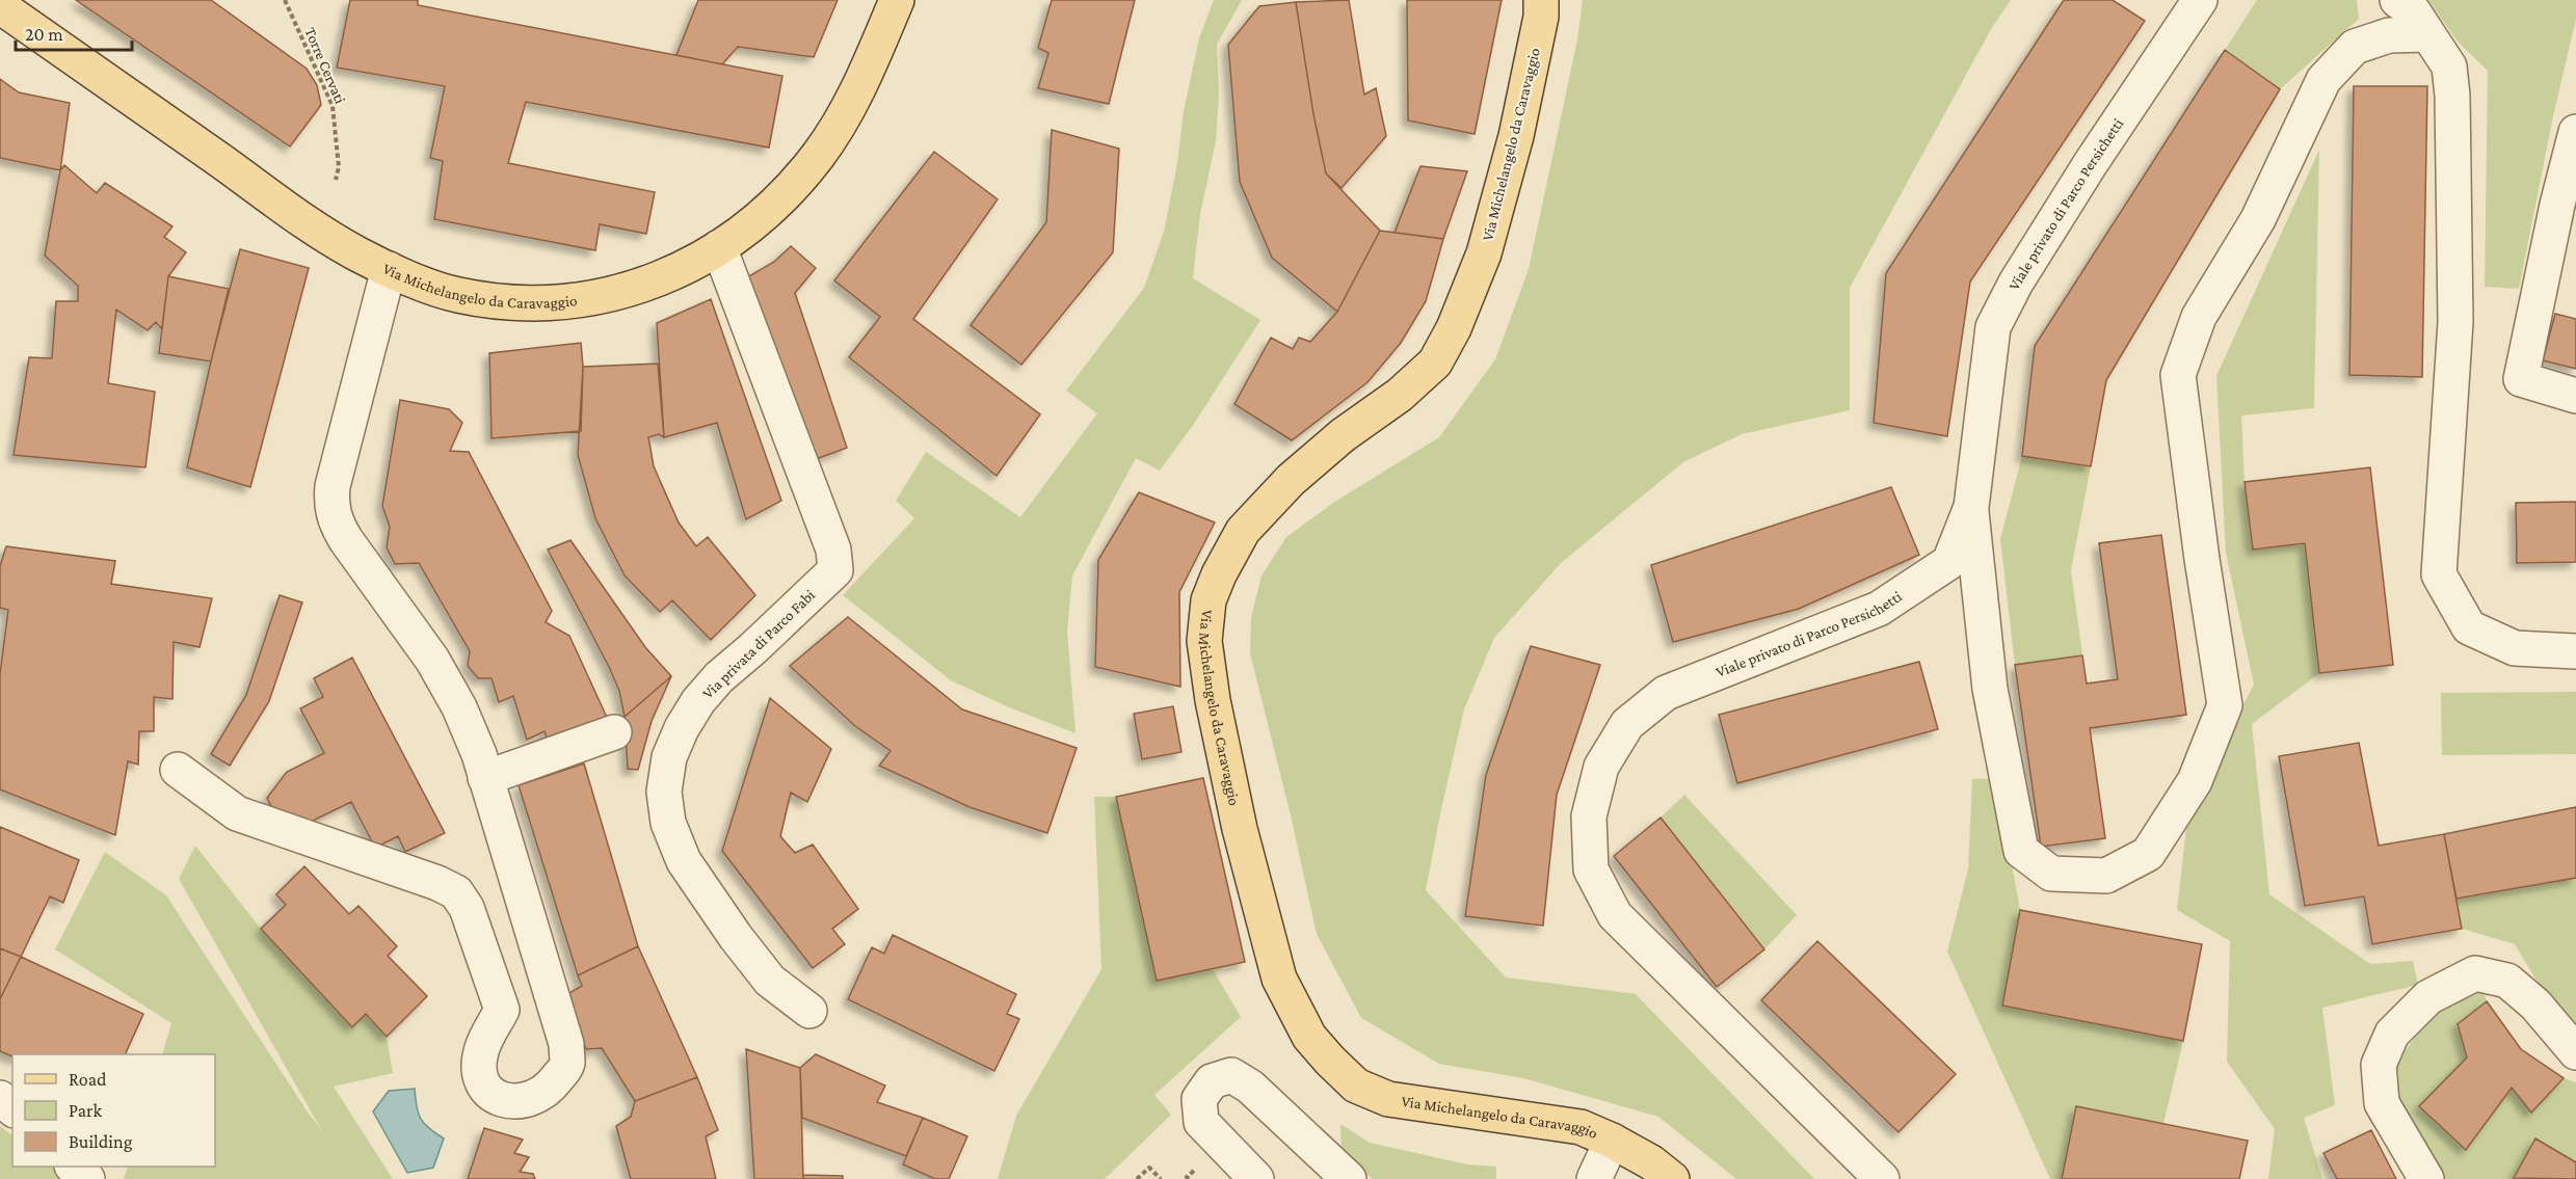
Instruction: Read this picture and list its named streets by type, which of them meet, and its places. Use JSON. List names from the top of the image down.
{
  "streets": {
    "main road": ["Via Michelangelo da Caravaggio"],
    "street": ["Viale privato di Parco Persichetti", "Via privata di Parco Fabi"],
    "path": ["Torre Cervati"]
  },
  "crossings": [
    ["Via Michelangelo da Caravaggio", "Via privata di Parco Fabi"]
  ],
  "legend": ["Road", "Park", "Building"],
  "scale_bar": "20 m"
}
